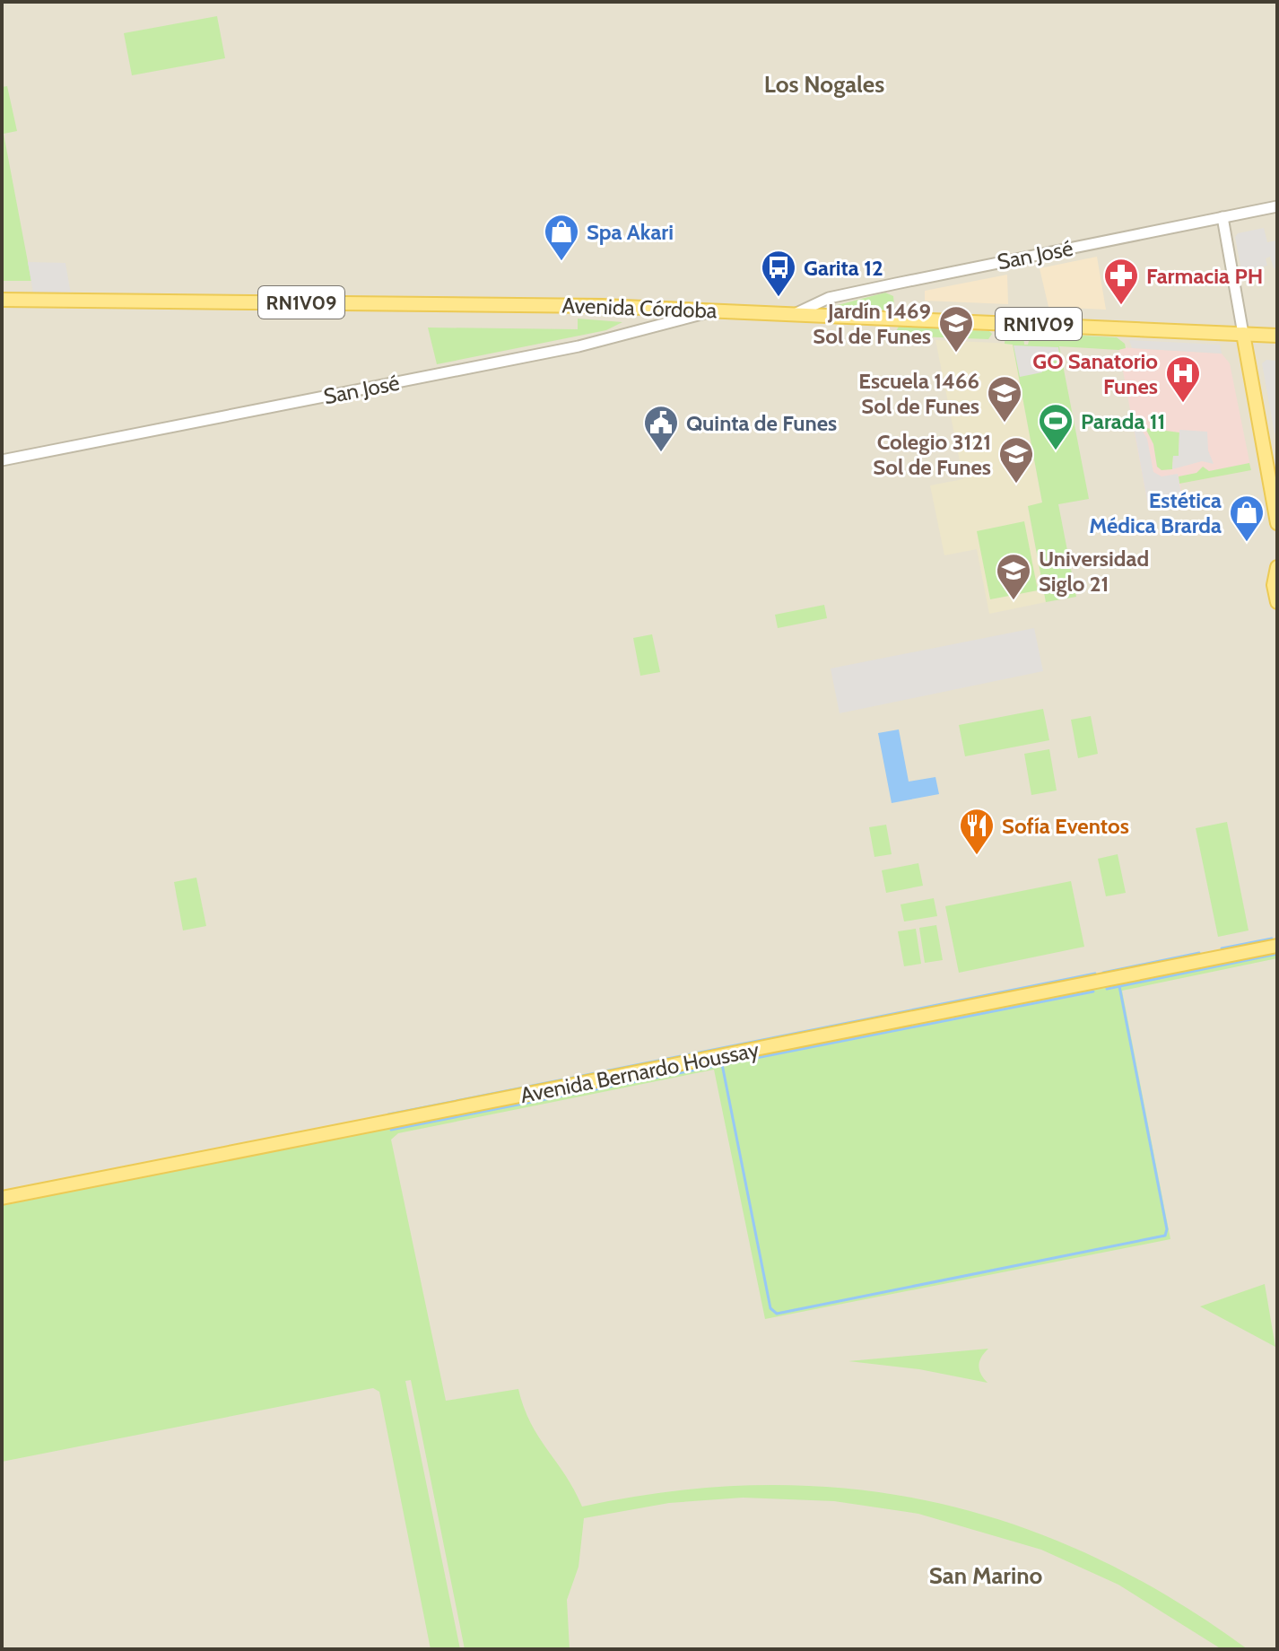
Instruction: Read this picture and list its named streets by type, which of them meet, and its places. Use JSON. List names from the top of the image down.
{
  "streets": {
    "main road": ["RN1V09", "Avenida Córdoba", "Avenida Bernardo Houssay"],
    "street": ["San José"]
  },
  "crossings": [
    ["San José", "Avenida Córdoba"]
  ],
  "districts": ["Los Nogales", "San Marino"],
  "places": {
    "shop": ["Spa Akari", "Estética Médica Brarda"],
    "bus stop": ["Garita 12"],
    "pharmacy": ["Farmacia PH"],
    "school or university": [
      "Jardín 1469 Sol de Funes",
      "Escuela 1466 Sol de Funes",
      "Colegio 3121 Sol de Funes",
      "Universidad Siglo 21"
    ],
    "hospital": ["GO Sanatorio Funes"],
    "sports": ["Parada 11"],
    "public building": ["Quinta de Funes"],
    "restaurant": ["Sofía Eventos"]
  }
}
